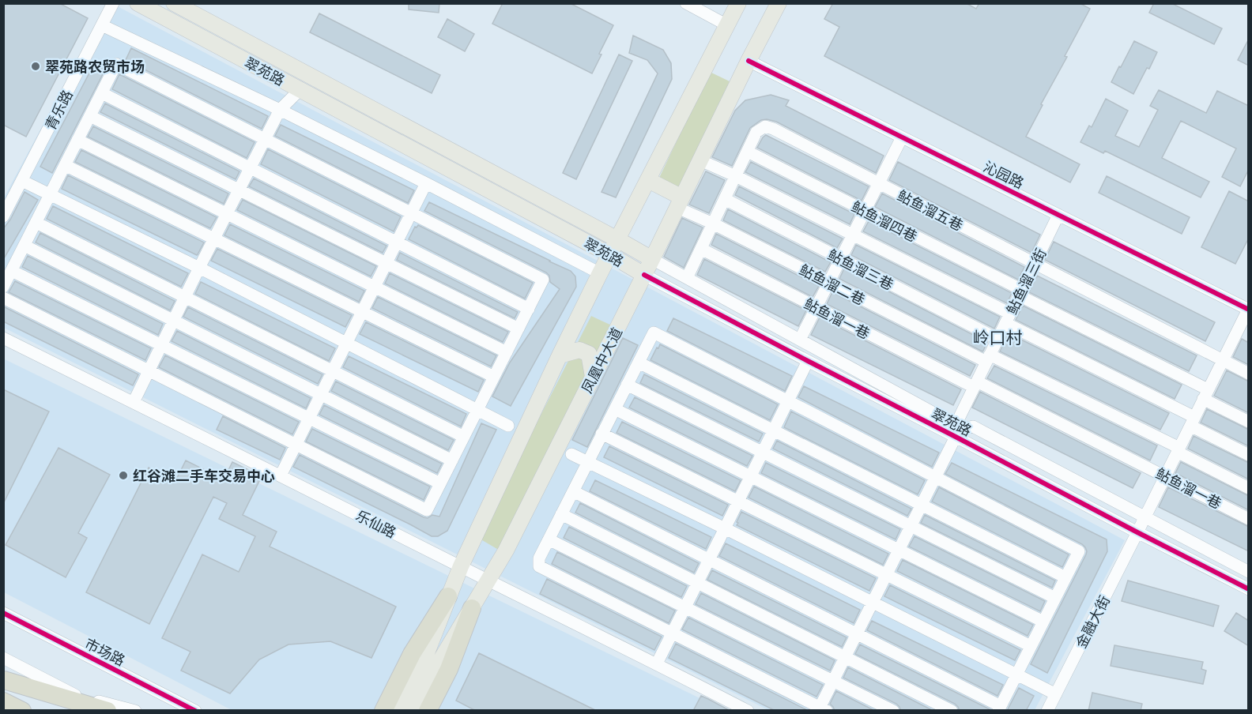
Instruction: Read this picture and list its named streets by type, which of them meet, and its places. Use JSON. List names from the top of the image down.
{
  "streets": {
    "main road": ["翠苑路", "凤凰中大道"],
    "street": [
      "青乐路",
      "沁园路",
      "鲇鱼溜五巷",
      "鲇鱼溜四巷",
      "鲇鱼溜三巷",
      "鲇鱼溜三街",
      "鲇鱼溜二巷",
      "鲇鱼溜一巷",
      "乐仙路",
      "金融大街",
      "市场路"
    ]
  },
  "crossings": [
    ["翠苑路", "鲇鱼溜五巷"],
    ["翠苑路", "鲇鱼溜三街"],
    ["翠苑路", "凤凰中大道"],
    ["翠苑路", "金融大街"],
    ["沁园路", "鲇鱼溜三街"],
    ["沁园路", "凤凰中大道"],
    ["沁园路", "金融大街"],
    ["鲇鱼溜五巷", "鲇鱼溜四巷"],
    ["鲇鱼溜五巷", "鲇鱼溜三巷"],
    ["鲇鱼溜五巷", "鲇鱼溜三街"],
    ["鲇鱼溜五巷", "鲇鱼溜二巷"],
    ["鲇鱼溜五巷", "鲇鱼溜一巷"],
    ["鲇鱼溜五巷", "金融大街"],
    ["鲇鱼溜四巷", "鲇鱼溜三街"],
    ["鲇鱼溜四巷", "金融大街"],
    ["鲇鱼溜三巷", "鲇鱼溜三街"],
    ["鲇鱼溜三街", "鲇鱼溜二巷"],
    ["鲇鱼溜三街", "鲇鱼溜一巷"],
    ["鲇鱼溜二巷", "凤凰中大道"],
    ["鲇鱼溜二巷", "金融大街"],
    ["鲇鱼溜一巷", "金融大街"],
    ["凤凰中大道", "乐仙路"]
  ],
  "districts": ["岭口村"],
  "places": ["翠苑路农贸市场", "红谷滩二手车交易中心"]
}
